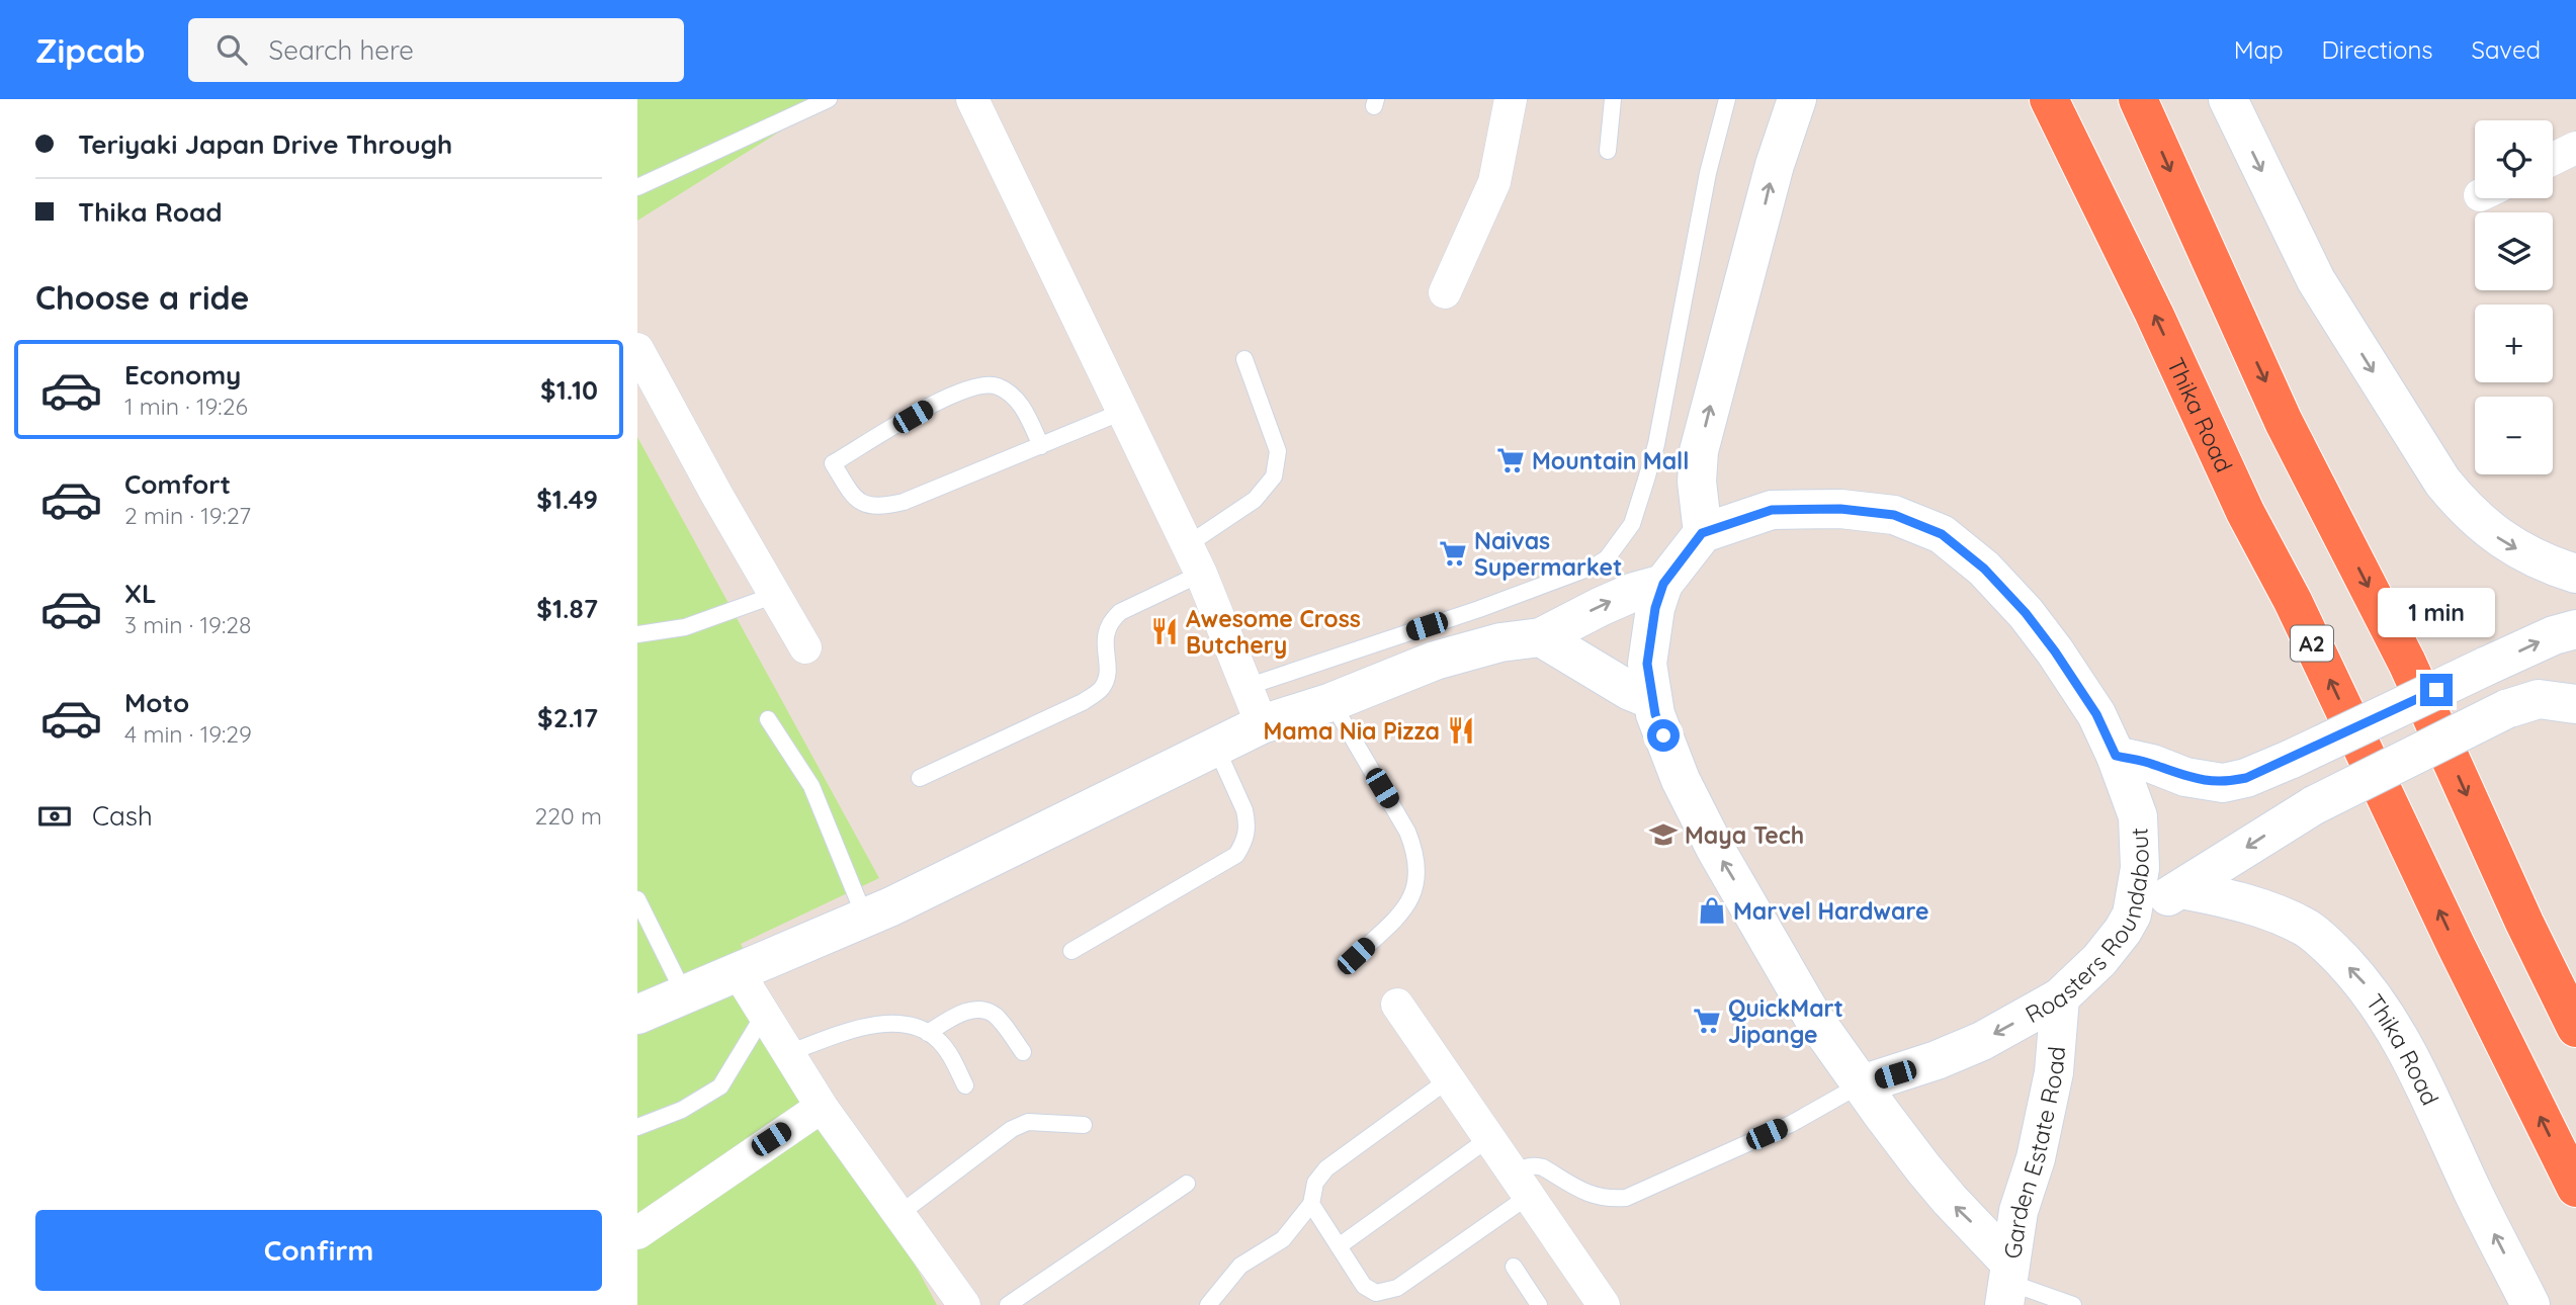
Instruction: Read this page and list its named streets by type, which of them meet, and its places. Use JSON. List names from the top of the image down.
{
  "streets": {
    "highway": ["Thika Road", "A2"],
    "main road": ["Roasters Roundabout", "Garden Estate Road"]
  },
  "crossings": [
    ["Roasters Roundabout", "Garden Estate Road"]
  ],
  "places": {
    "supermarket": ["Mountain Mall", "Naivas Supermarket", "QuickMart Jipange"],
    "restaurant": ["Awesome Cross Butchery", "Mama Nia Pizza"],
    "school or university": ["Maya Tech"],
    "shop": ["Marvel Hardware"]
  },
  "page": {
    "header": "Zipcab",
    "search": "Search here",
    "nav": ["Map", "Directions", "Saved"],
    "banner": ["Teriyaki Japan Drive Through", "Thika Road"],
    "map_buttons": ["+", "−"],
    "heading": "Choose a ride",
    "list": [
      {
        "name": "Economy",
        "note": "1 min · 19:26",
        "value": "$1.10"
      },
      {
        "name": "Comfort",
        "note": "2 min · 19:27",
        "value": "$1.49"
      },
      {
        "name": "XL",
        "note": "3 min · 19:28",
        "value": "$1.87"
      },
      {
        "name": "Moto",
        "note": "4 min · 19:29",
        "value": "$2.17"
      }
    ],
    "bubble": "1 min",
    "pay": ["Cash", "220 m"],
    "buttons": "Confirm"
  }
}
